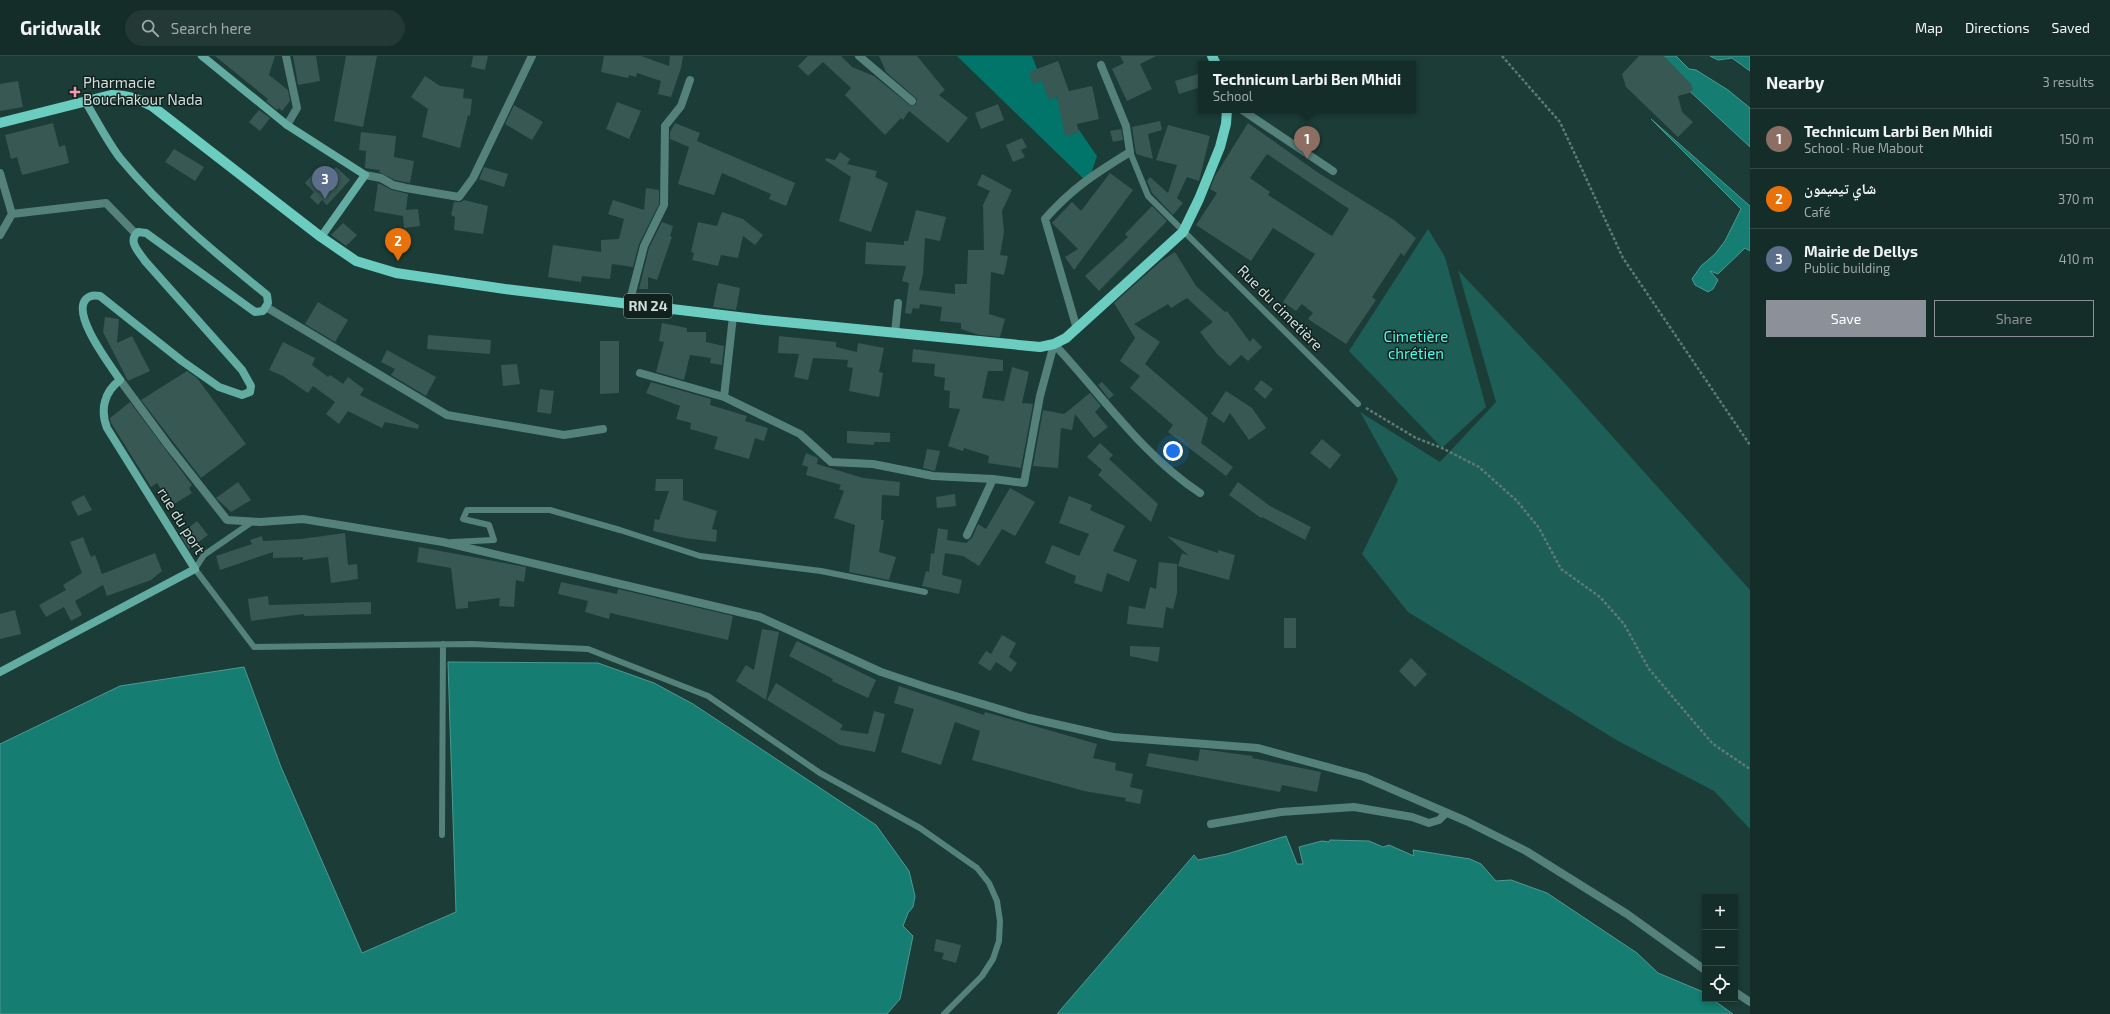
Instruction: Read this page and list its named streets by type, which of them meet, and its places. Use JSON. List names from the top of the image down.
{
  "streets": {
    "main road": ["RN 24"],
    "street": ["rue du port"],
    "lane": ["Rue du cimetière"]
  },
  "crossings": [
    ["RN 24", "Rue du cimetière"]
  ],
  "parks": ["Cimetière chrétien"],
  "places": {
    "health": ["Pharmacie Bouchakour Nada"]
  },
  "page": {
    "header": "Gridwalk",
    "search": "Search here",
    "nav": ["Map", "Directions", "Saved"],
    "heading": ["Nearby", "3 results"],
    "popup": ["Technicum Larbi Ben Mhidi", "School"],
    "list": [
      {
        "mark": "1",
        "name": "Technicum Larbi Ben Mhidi",
        "note": "School · Rue Mabout",
        "value": "150 m"
      },
      {
        "mark": "2",
        "name": "شاي تيميمون",
        "note": "Café",
        "value": "370 m"
      },
      {
        "mark": "3",
        "name": "Mairie de Dellys",
        "note": "Public building",
        "value": "410 m"
      }
    ],
    "pins": ["1", "3", "2"],
    "buttons": ["Save", "Share"],
    "map_buttons": ["+", "−"]
  }
}
